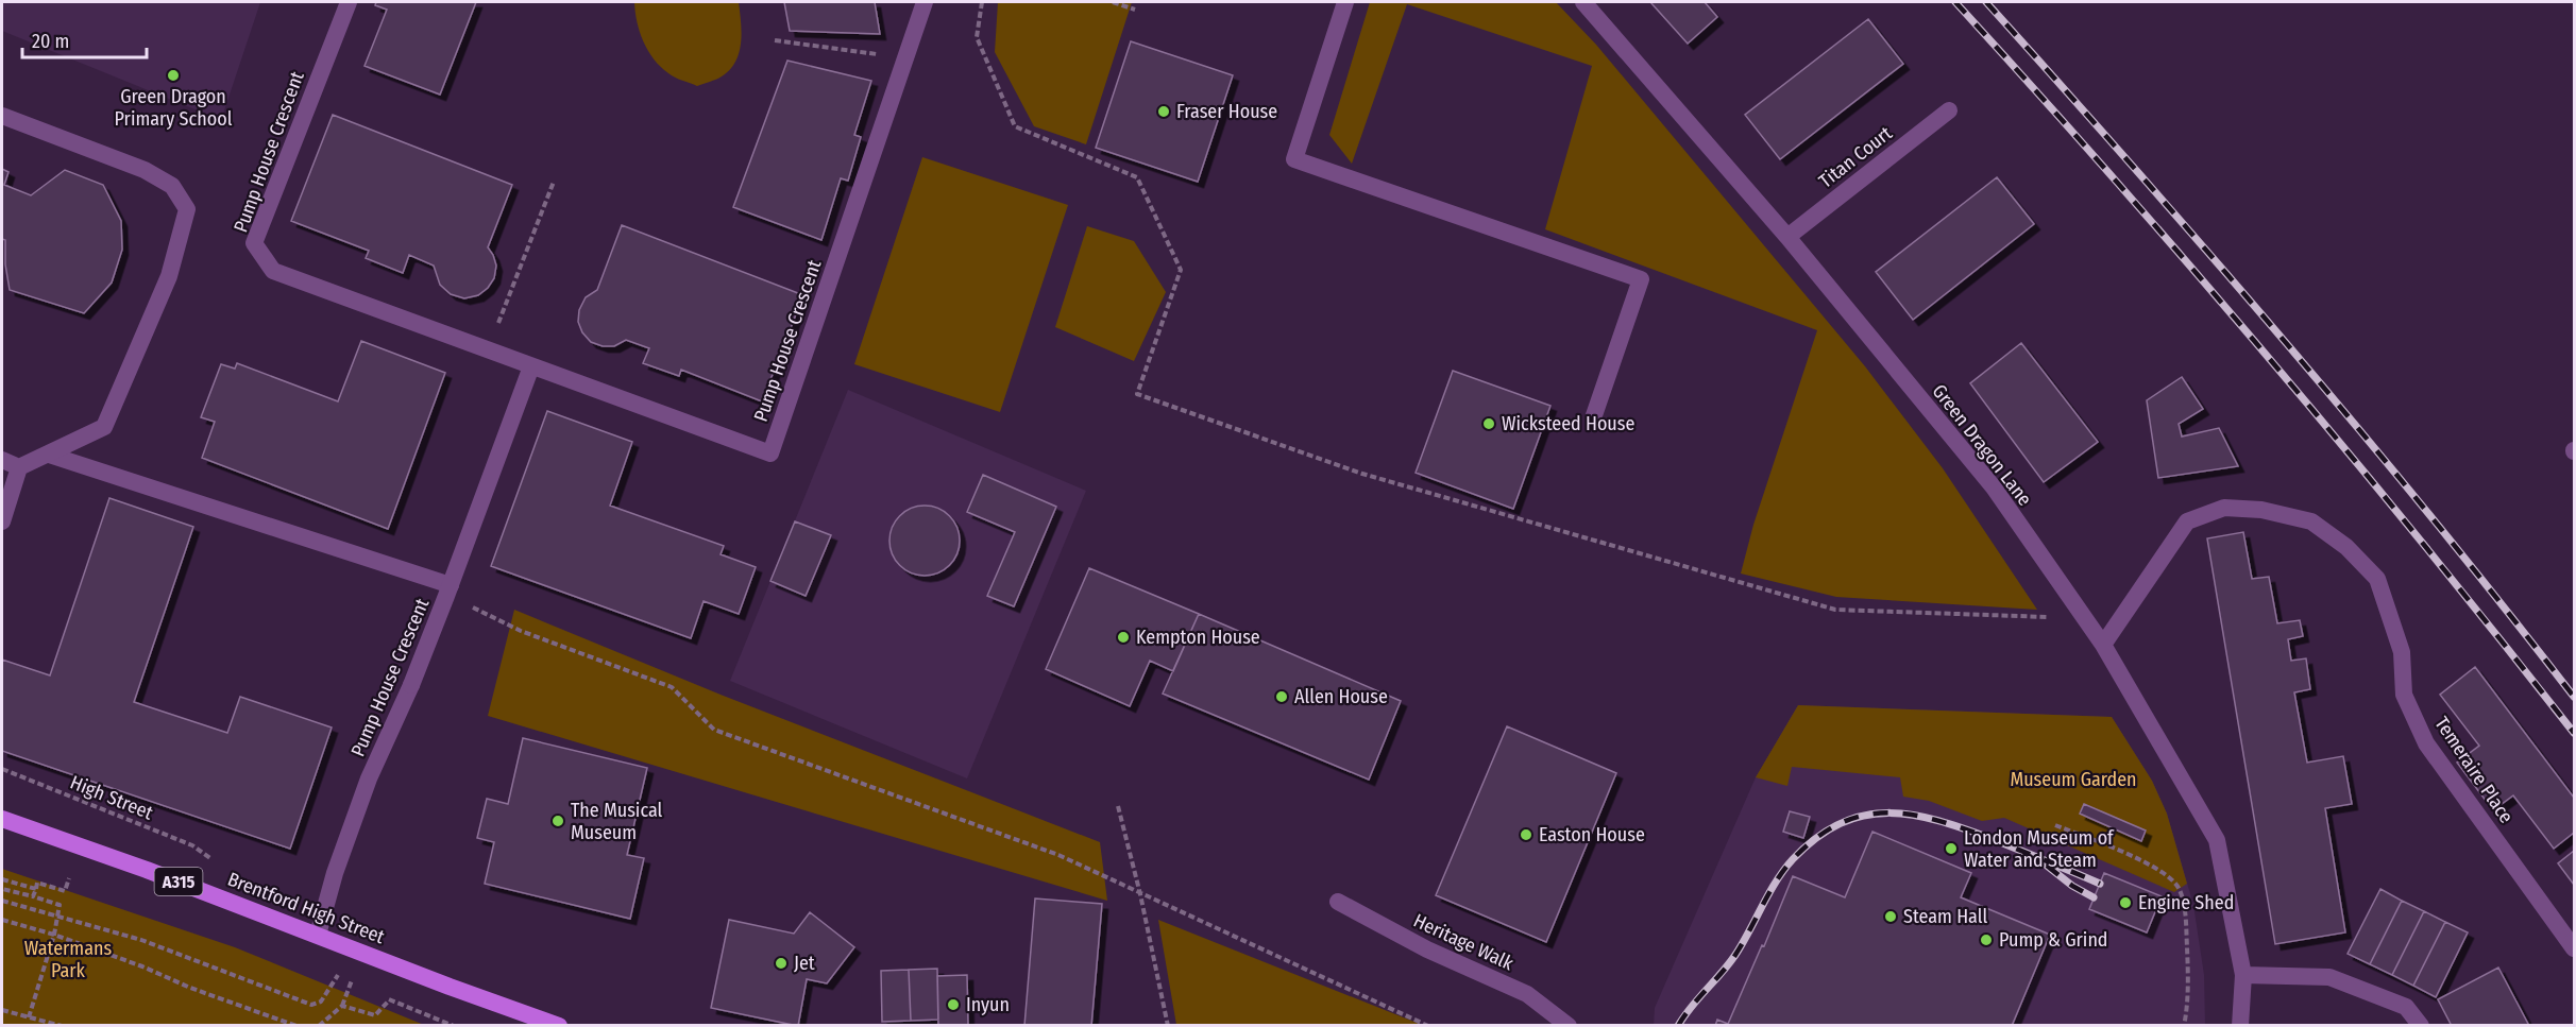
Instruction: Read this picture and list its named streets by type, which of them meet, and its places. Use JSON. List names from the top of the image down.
{
  "streets": {
    "main road": ["A315", "Brentford High Street"],
    "street": [
      "Pump House Crescent",
      "Titan Court",
      "Green Dragon Lane",
      "Temeraire Place",
      "Heritage Walk"
    ],
    "path": ["High Street"]
  },
  "crossings": [
    ["Pump House Crescent", "Brentford High Street"],
    ["Titan Court", "Green Dragon Lane"],
    ["Green Dragon Lane", "Temeraire Place"]
  ],
  "parks": ["Museum Garden", "Watermans Park"],
  "places": [
    "Green Dragon Primary School",
    "Fraser House",
    "Wicksteed House",
    "Kempton House",
    "Allen House",
    "The Musical Museum",
    "Easton House",
    "London Museum of Water and Steam",
    "Engine Shed",
    "Steam Hall",
    "Pump & Grind",
    "Jet",
    "Inyun"
  ],
  "scale_bar": "20 m"
}
